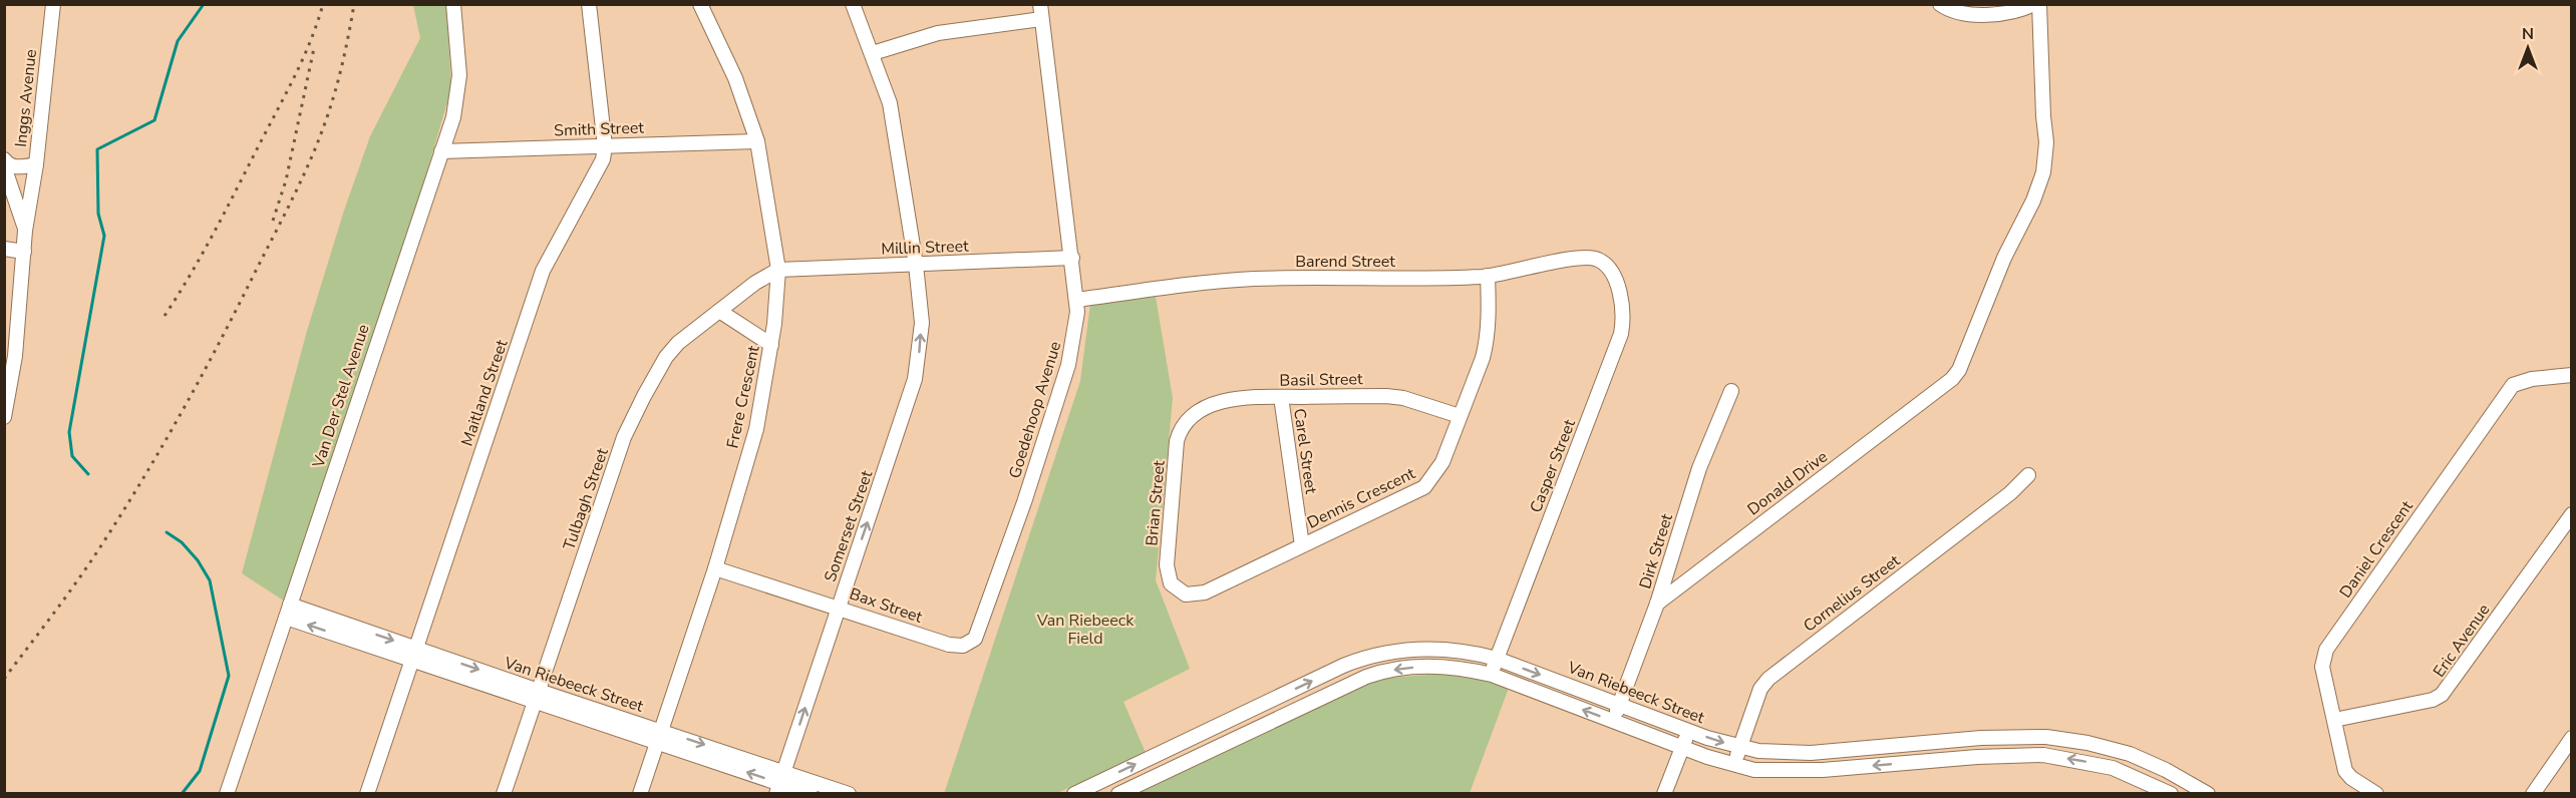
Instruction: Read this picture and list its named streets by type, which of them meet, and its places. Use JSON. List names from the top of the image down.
{
  "streets": {
    "street": [
      "Inggs Avenue",
      "Smith Street",
      "Millin Street",
      "Barend Street",
      "Basil Street",
      "Maitland Street",
      "Van Der Stel Avenue",
      "Frere Crescent",
      "Goedehoop Avenue",
      "Carel Street",
      "Casper Street",
      "Donald Drive",
      "Dennis Crescent",
      "Tulbagh Street",
      "Brian Street",
      "Somerset Street",
      "Daniel Crescent",
      "Dirk Street",
      "Cornelius Street",
      "Bax Street",
      "Eric Avenue",
      "Van Riebeeck Street"
    ]
  },
  "crossings": [
    ["Smith Street", "Maitland Street"],
    ["Smith Street", "Van Der Stel Avenue"],
    ["Smith Street", "Frere Crescent"],
    ["Millin Street", "Frere Crescent"],
    ["Millin Street", "Goedehoop Avenue"],
    ["Millin Street", "Tulbagh Street"],
    ["Millin Street", "Somerset Street"],
    ["Barend Street", "Goedehoop Avenue"],
    ["Barend Street", "Casper Street"],
    ["Barend Street", "Dennis Crescent"],
    ["Basil Street", "Carel Street"],
    ["Basil Street", "Dennis Crescent"],
    ["Basil Street", "Brian Street"],
    ["Maitland Street", "Van Riebeeck Street"],
    ["Van Der Stel Avenue", "Van Riebeeck Street"],
    ["Frere Crescent", "Tulbagh Street"],
    ["Frere Crescent", "Bax Street"],
    ["Frere Crescent", "Van Riebeeck Street"],
    ["Goedehoop Avenue", "Bax Street"],
    ["Carel Street", "Dennis Crescent"],
    ["Casper Street", "Van Riebeeck Street"],
    ["Donald Drive", "Dirk Street"],
    ["Dennis Crescent", "Brian Street"],
    ["Tulbagh Street", "Van Riebeeck Street"],
    ["Somerset Street", "Bax Street"],
    ["Somerset Street", "Van Riebeeck Street"],
    ["Daniel Crescent", "Eric Avenue"],
    ["Dirk Street", "Van Riebeeck Street"],
    ["Cornelius Street", "Van Riebeeck Street"]
  ],
  "one_way": ["Somerset Street"],
  "parks": ["Van Riebeeck Field"],
  "north": "top"
}
